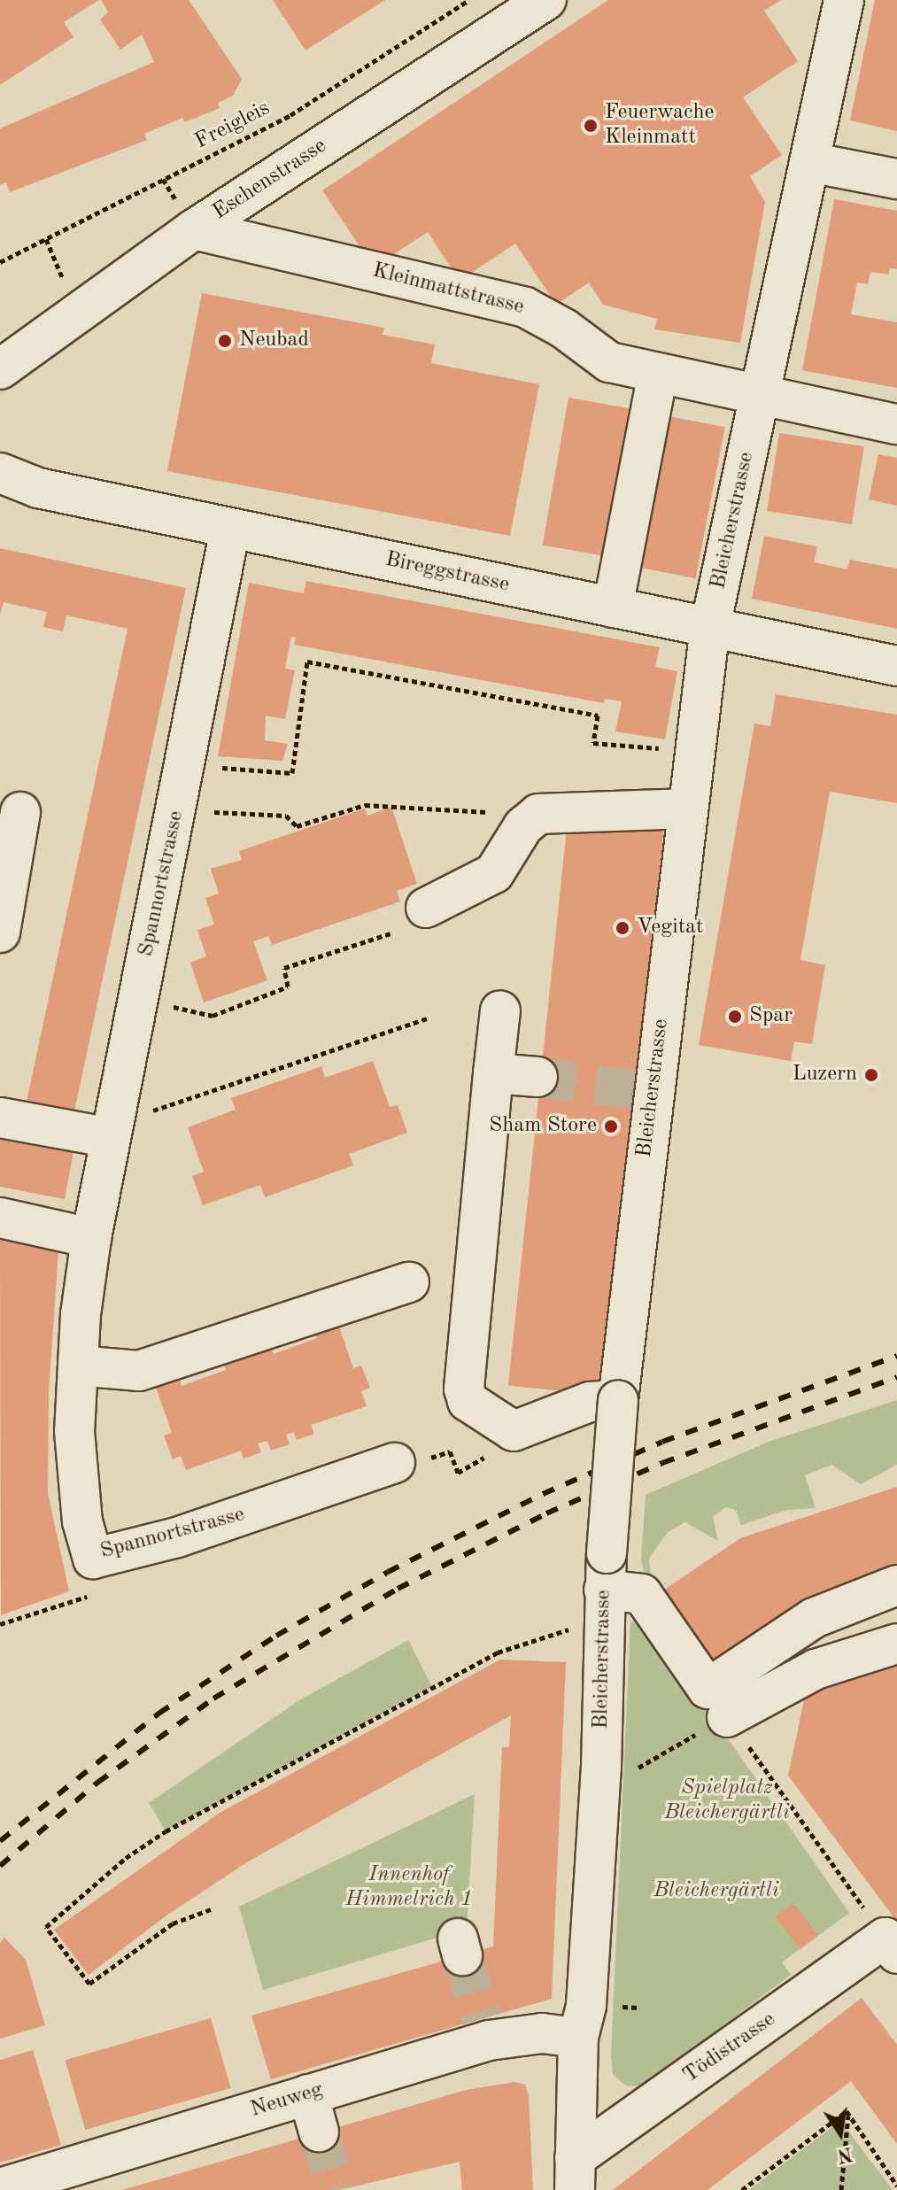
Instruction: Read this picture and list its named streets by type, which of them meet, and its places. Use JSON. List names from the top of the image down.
{
  "streets": {
    "street": [
      "Eschenstrasse",
      "Kleinmattstrasse",
      "Bleicherstrasse",
      "Bireggstrasse",
      "Spannortstrasse",
      "Tödistrasse",
      "Neuweg"
    ],
    "path": ["Freigleis"]
  },
  "crossings": [
    ["Eschenstrasse", "Kleinmattstrasse"],
    ["Kleinmattstrasse", "Bleicherstrasse"],
    ["Bleicherstrasse", "Bireggstrasse"],
    ["Bleicherstrasse", "Tödistrasse"],
    ["Bleicherstrasse", "Neuweg"],
    ["Bireggstrasse", "Spannortstrasse"]
  ],
  "parks": ["Spielplatz Bleichergärtli", "Innenhof Himmelrich 1", "Bleichergärtli"],
  "places": [
    "Feuerwache Kleinmatt",
    "Neubad",
    "Vegitat",
    "Spar",
    "Luzern",
    "Sham Store"
  ],
  "north": "bottom"
}
